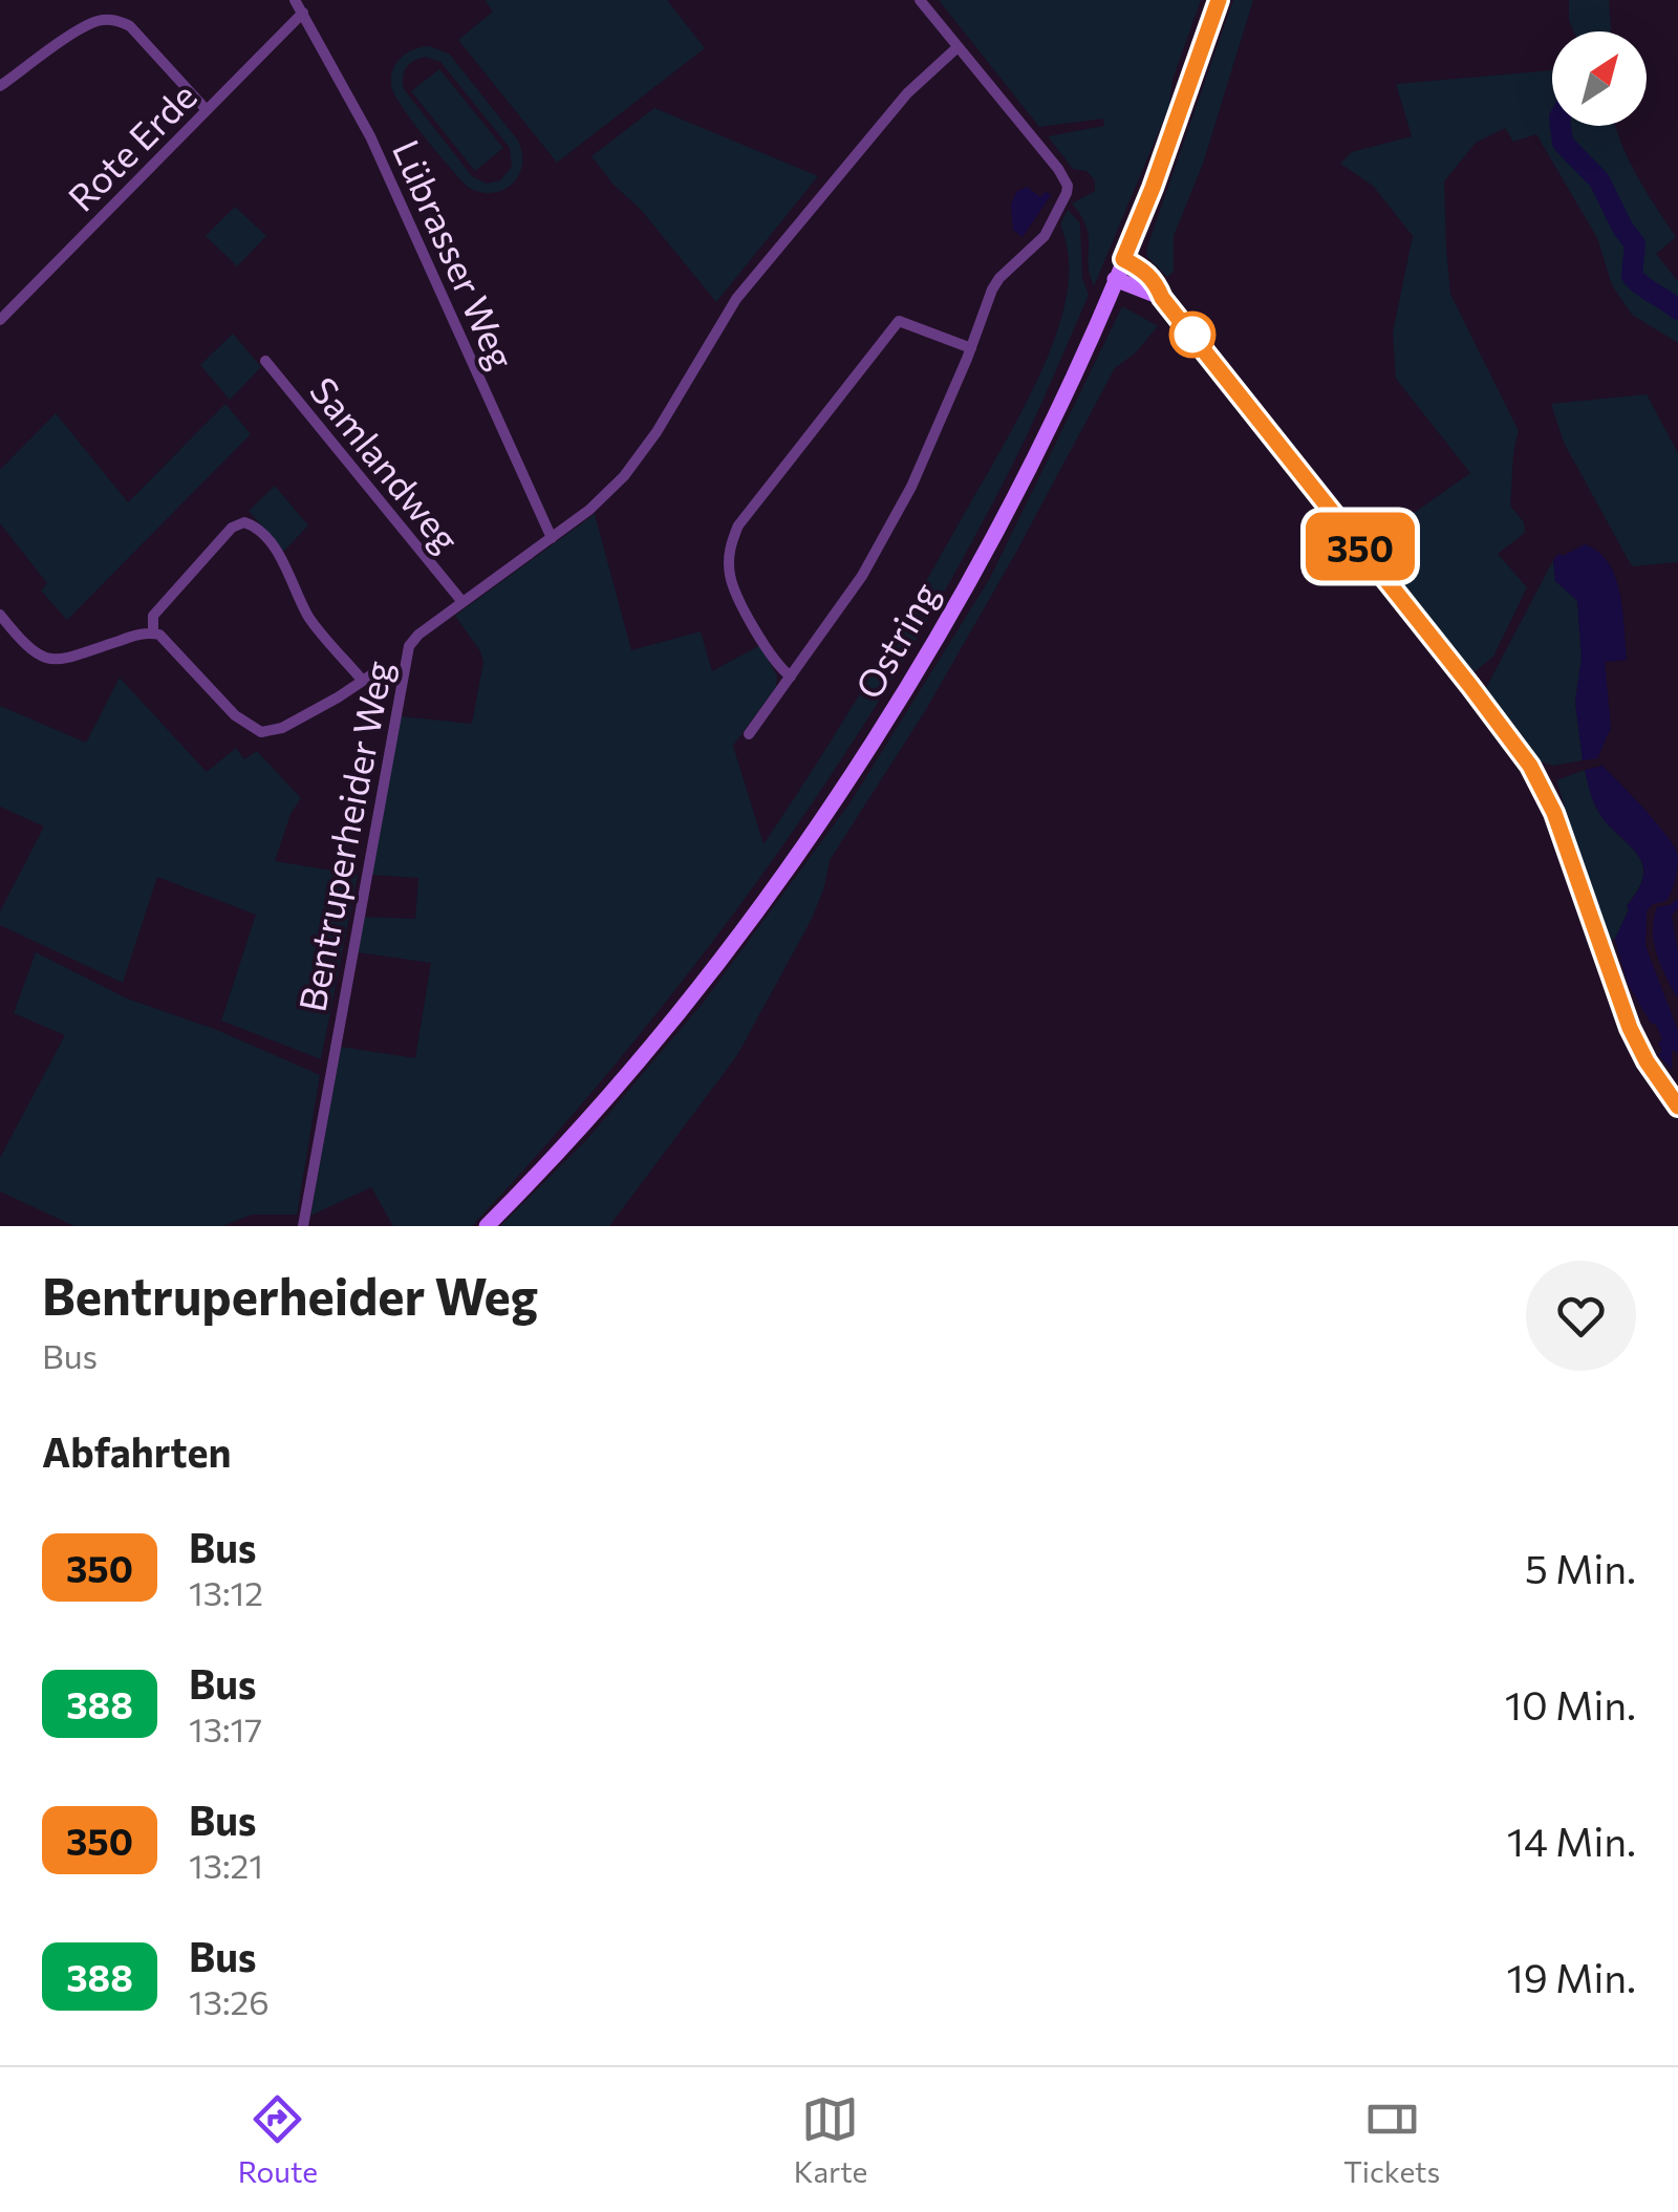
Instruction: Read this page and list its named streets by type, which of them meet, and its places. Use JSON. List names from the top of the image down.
{
  "streets": {
    "main road": ["Ostring"],
    "street": [
      "Rote Erde",
      "Lübrasser Weg",
      "Samlandweg",
      "Bentruperheider Weg"
    ]
  },
  "crossings": [
    ["Rote Erde", "Lübrasser Weg"],
    ["Lübrasser Weg", "Bentruperheider Weg"],
    ["Samlandweg", "Bentruperheider Weg"]
  ],
  "lines": ["bus line 350"],
  "north": "top right",
  "page": {
    "on_map": "350",
    "heading": [
      ["Bentruperheider Weg", "Bus"],
      "Abfahrten"
    ],
    "list": [
      {
        "mark": "350",
        "name": "Bus",
        "note": "13:12",
        "value": "5 Min."
      },
      {
        "mark": "388",
        "name": "Bus",
        "note": "13:17",
        "value": "10 Min."
      },
      {
        "mark": "350",
        "name": "Bus",
        "note": "13:21",
        "value": "14 Min."
      },
      {
        "mark": "388",
        "name": "Bus",
        "note": "13:26",
        "value": "19 Min."
      }
    ],
    "tabs": ["Route", "Karte", "Tickets"]
  }
}
